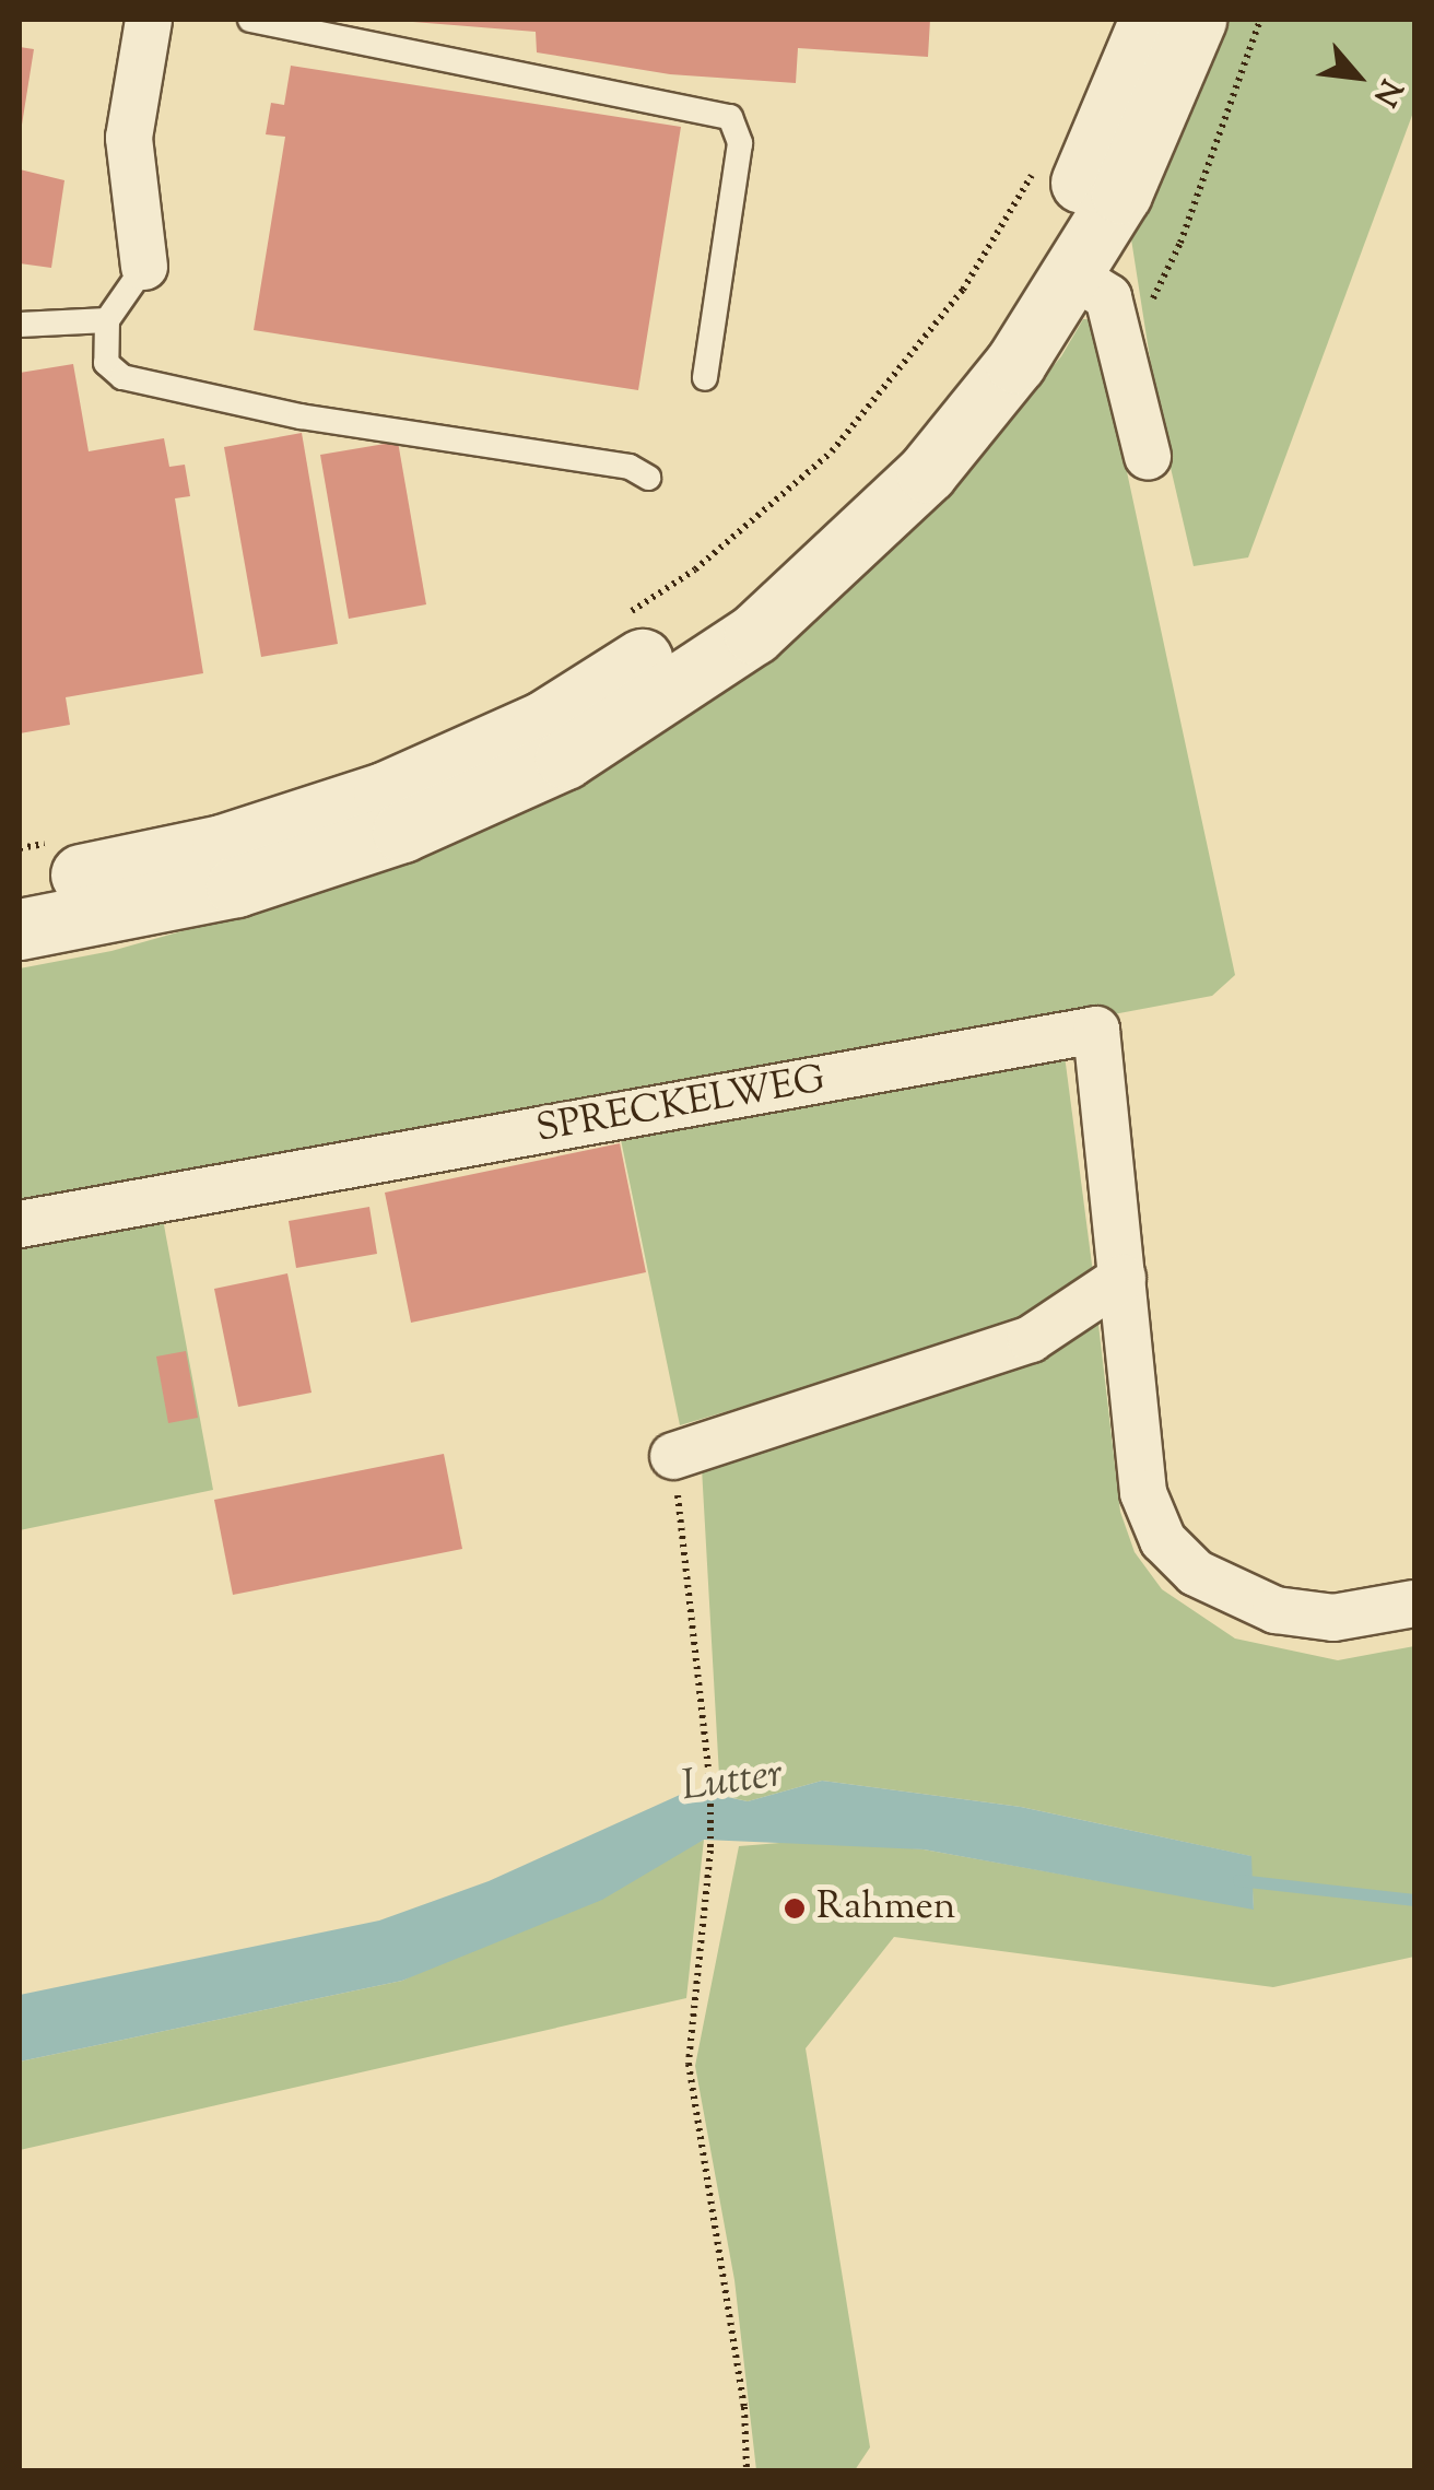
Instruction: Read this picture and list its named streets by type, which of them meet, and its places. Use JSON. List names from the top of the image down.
{
  "streets": {
    "street": ["SPRECKELWEG"]
  },
  "water": ["Lutter"],
  "places": ["Rahmen"],
  "north": "bottom right"
}
